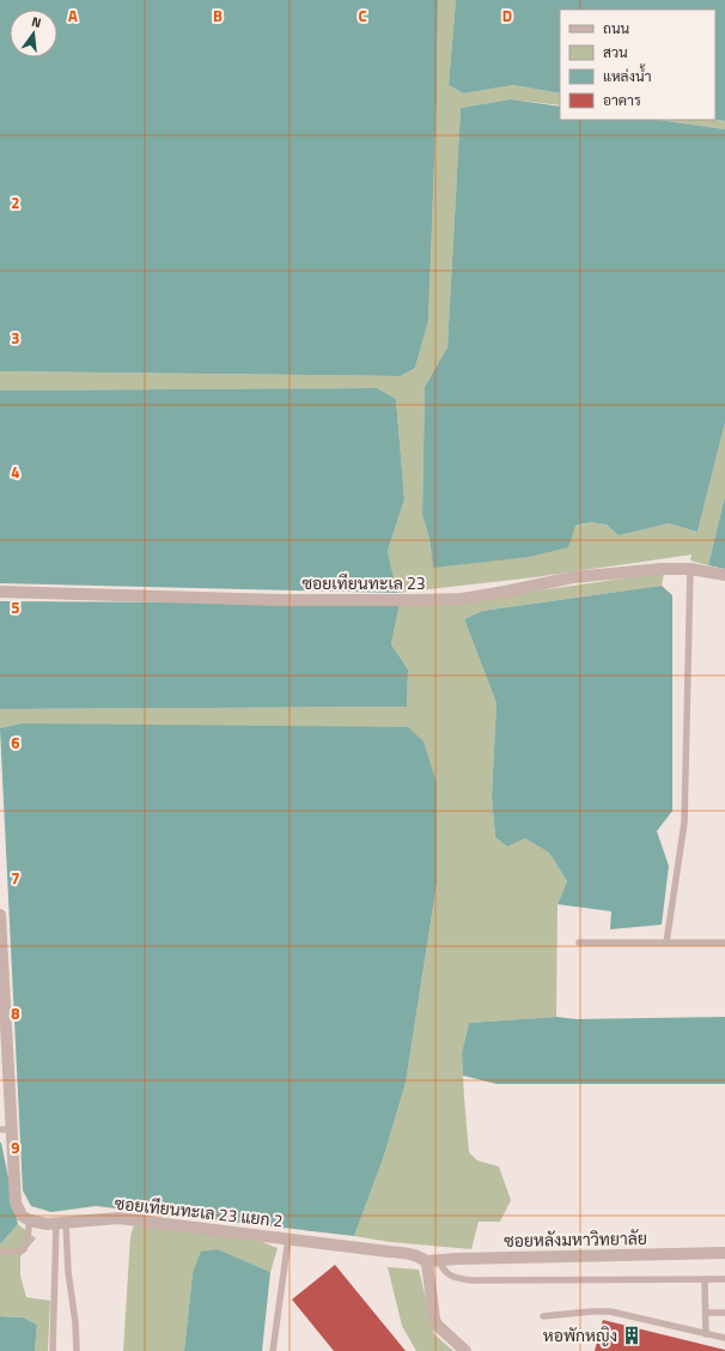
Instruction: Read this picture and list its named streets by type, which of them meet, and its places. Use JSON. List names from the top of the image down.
{
  "streets": {
    "street": ["ซอยเทียนทะเล 23", "ซอยเทียนทะเล 23 แยก 2", "ซอยหลังมหาวิทยาลัย"]
  },
  "crossings": [
    ["ซอยเทียนทะเล 23 แยก 2", "ซอยหลังมหาวิทยาลัย"]
  ],
  "places": {
    "building": ["หอพักหญิง"]
  },
  "legend": [
    "ถนน",
    "สวน",
    "แหล่งน้ำ",
    "อาคาร"
  ],
  "north": "top",
  "grid": {
    "columns": [
      "A",
      "B",
      "C",
      "D"
    ],
    "rows": [
      "2",
      "3",
      "4",
      "5",
      "6",
      "7",
      "8",
      "9"
    ]
  }
}
